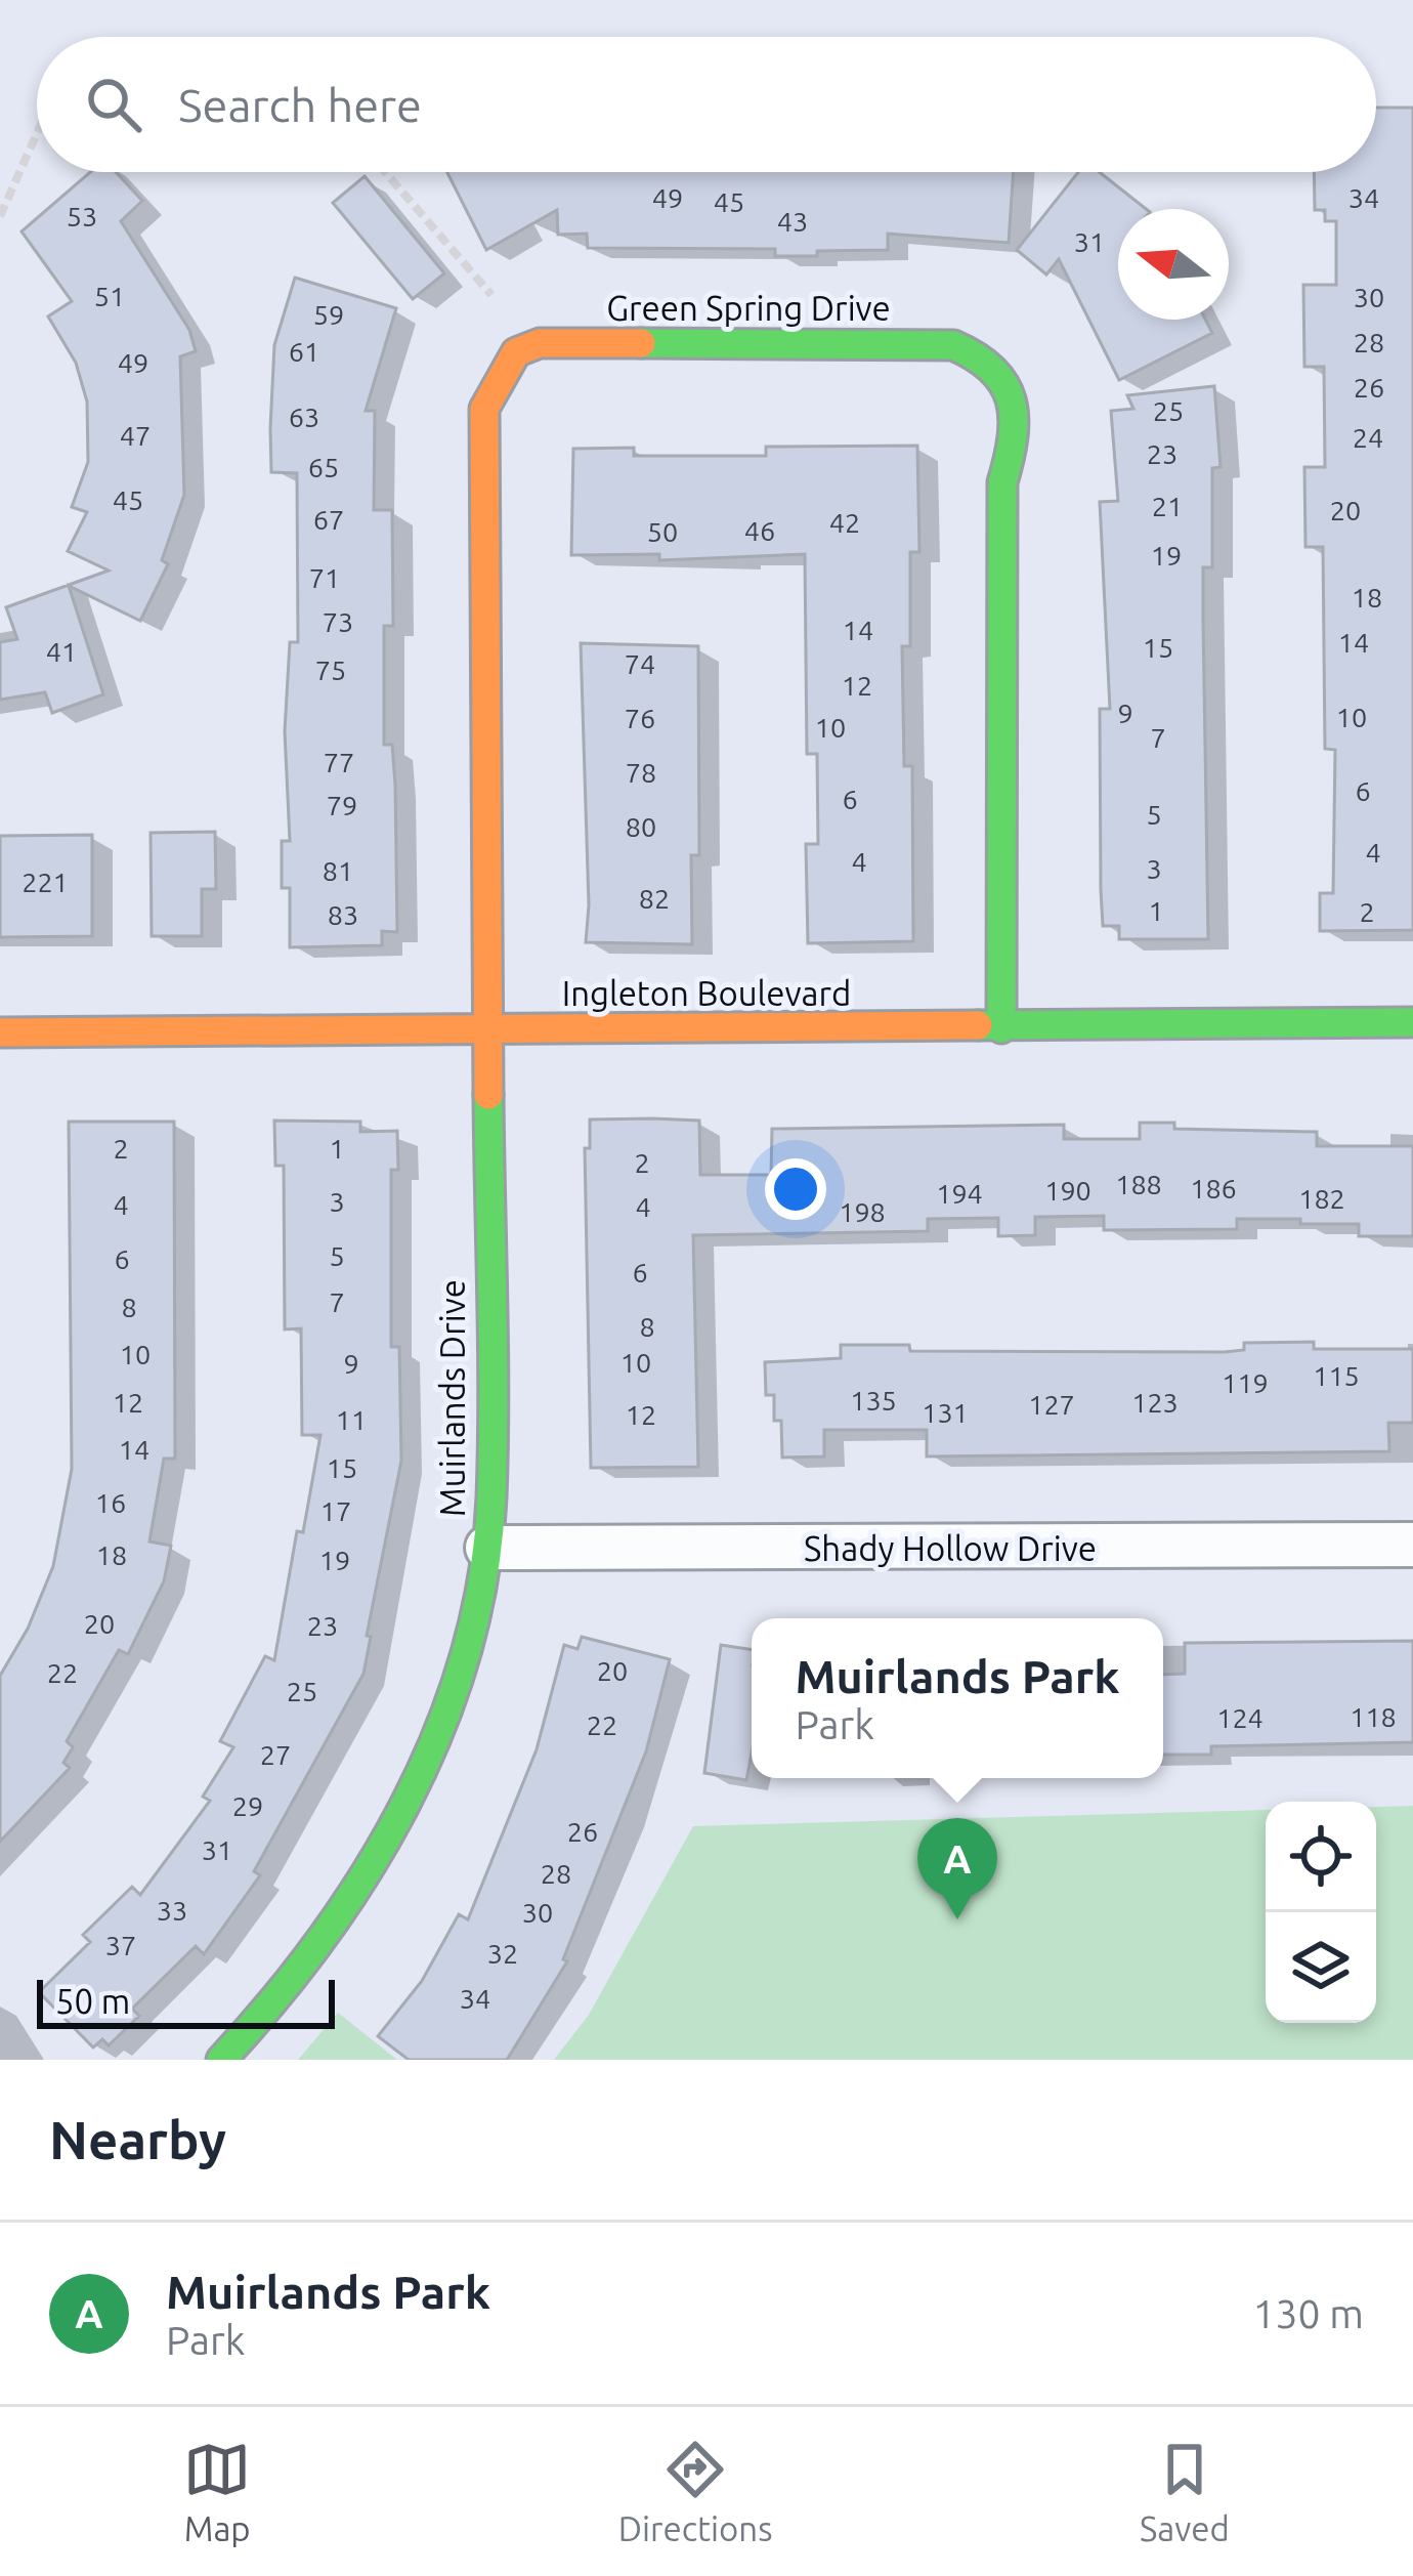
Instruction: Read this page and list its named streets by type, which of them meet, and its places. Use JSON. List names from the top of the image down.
{
  "streets": {
    "street": [
      "Green Spring Drive",
      "Ingleton Boulevard",
      "Muirlands Drive",
      "Shady Hollow Drive"
    ]
  },
  "crossings": [
    ["Green Spring Drive", "Ingleton Boulevard"],
    ["Green Spring Drive", "Muirlands Drive"],
    ["Ingleton Boulevard", "Muirlands Drive"],
    ["Muirlands Drive", "Shady Hollow Drive"]
  ],
  "house_numbers": [
    "49",
    "34",
    "45",
    "53",
    "43",
    "31",
    "51",
    "30",
    "59",
    "28",
    "61",
    "49",
    "26",
    "25",
    "63",
    "47",
    "24",
    "23",
    "65",
    "45",
    "21",
    "20",
    "67",
    "42",
    "46",
    "50",
    "19",
    "71",
    "18",
    "73",
    "14",
    "14",
    "15",
    "41",
    "74",
    "75",
    "12",
    "9",
    "10",
    "76",
    "10",
    "7",
    "77",
    "78",
    "6",
    "6",
    "79",
    "5",
    "80",
    "4",
    "4",
    "3",
    "81",
    "221",
    "82",
    "1",
    "2",
    "83",
    "2",
    "1",
    "2",
    "188",
    "186",
    "190",
    "194",
    "182",
    "3",
    "4",
    "4",
    "198",
    "5",
    "6",
    "6",
    "7",
    "8",
    "8",
    "10",
    "10",
    "9",
    "115",
    "119",
    "135",
    "12",
    "123",
    "127",
    "131",
    "12",
    "11",
    "14",
    "15",
    "16",
    "17",
    "18",
    "19",
    "20",
    "23",
    "20",
    "22",
    "25",
    "118",
    "124",
    "22",
    "27",
    "29",
    "26",
    "31",
    "28",
    "33",
    "30",
    "37",
    "32",
    "34"
  ],
  "scale_bar": "50 m",
  "north": "left",
  "page": {
    "search": "Search here",
    "popup": ["Muirlands Park", "Park"],
    "pins": "A",
    "scale": "50 m",
    "heading": "Nearby",
    "list": [
      {
        "mark": "A",
        "name": "Muirlands Park",
        "note": "Park",
        "value": "130 m"
      }
    ],
    "nav": ["Map", "Directions", "Saved"]
  }
}
